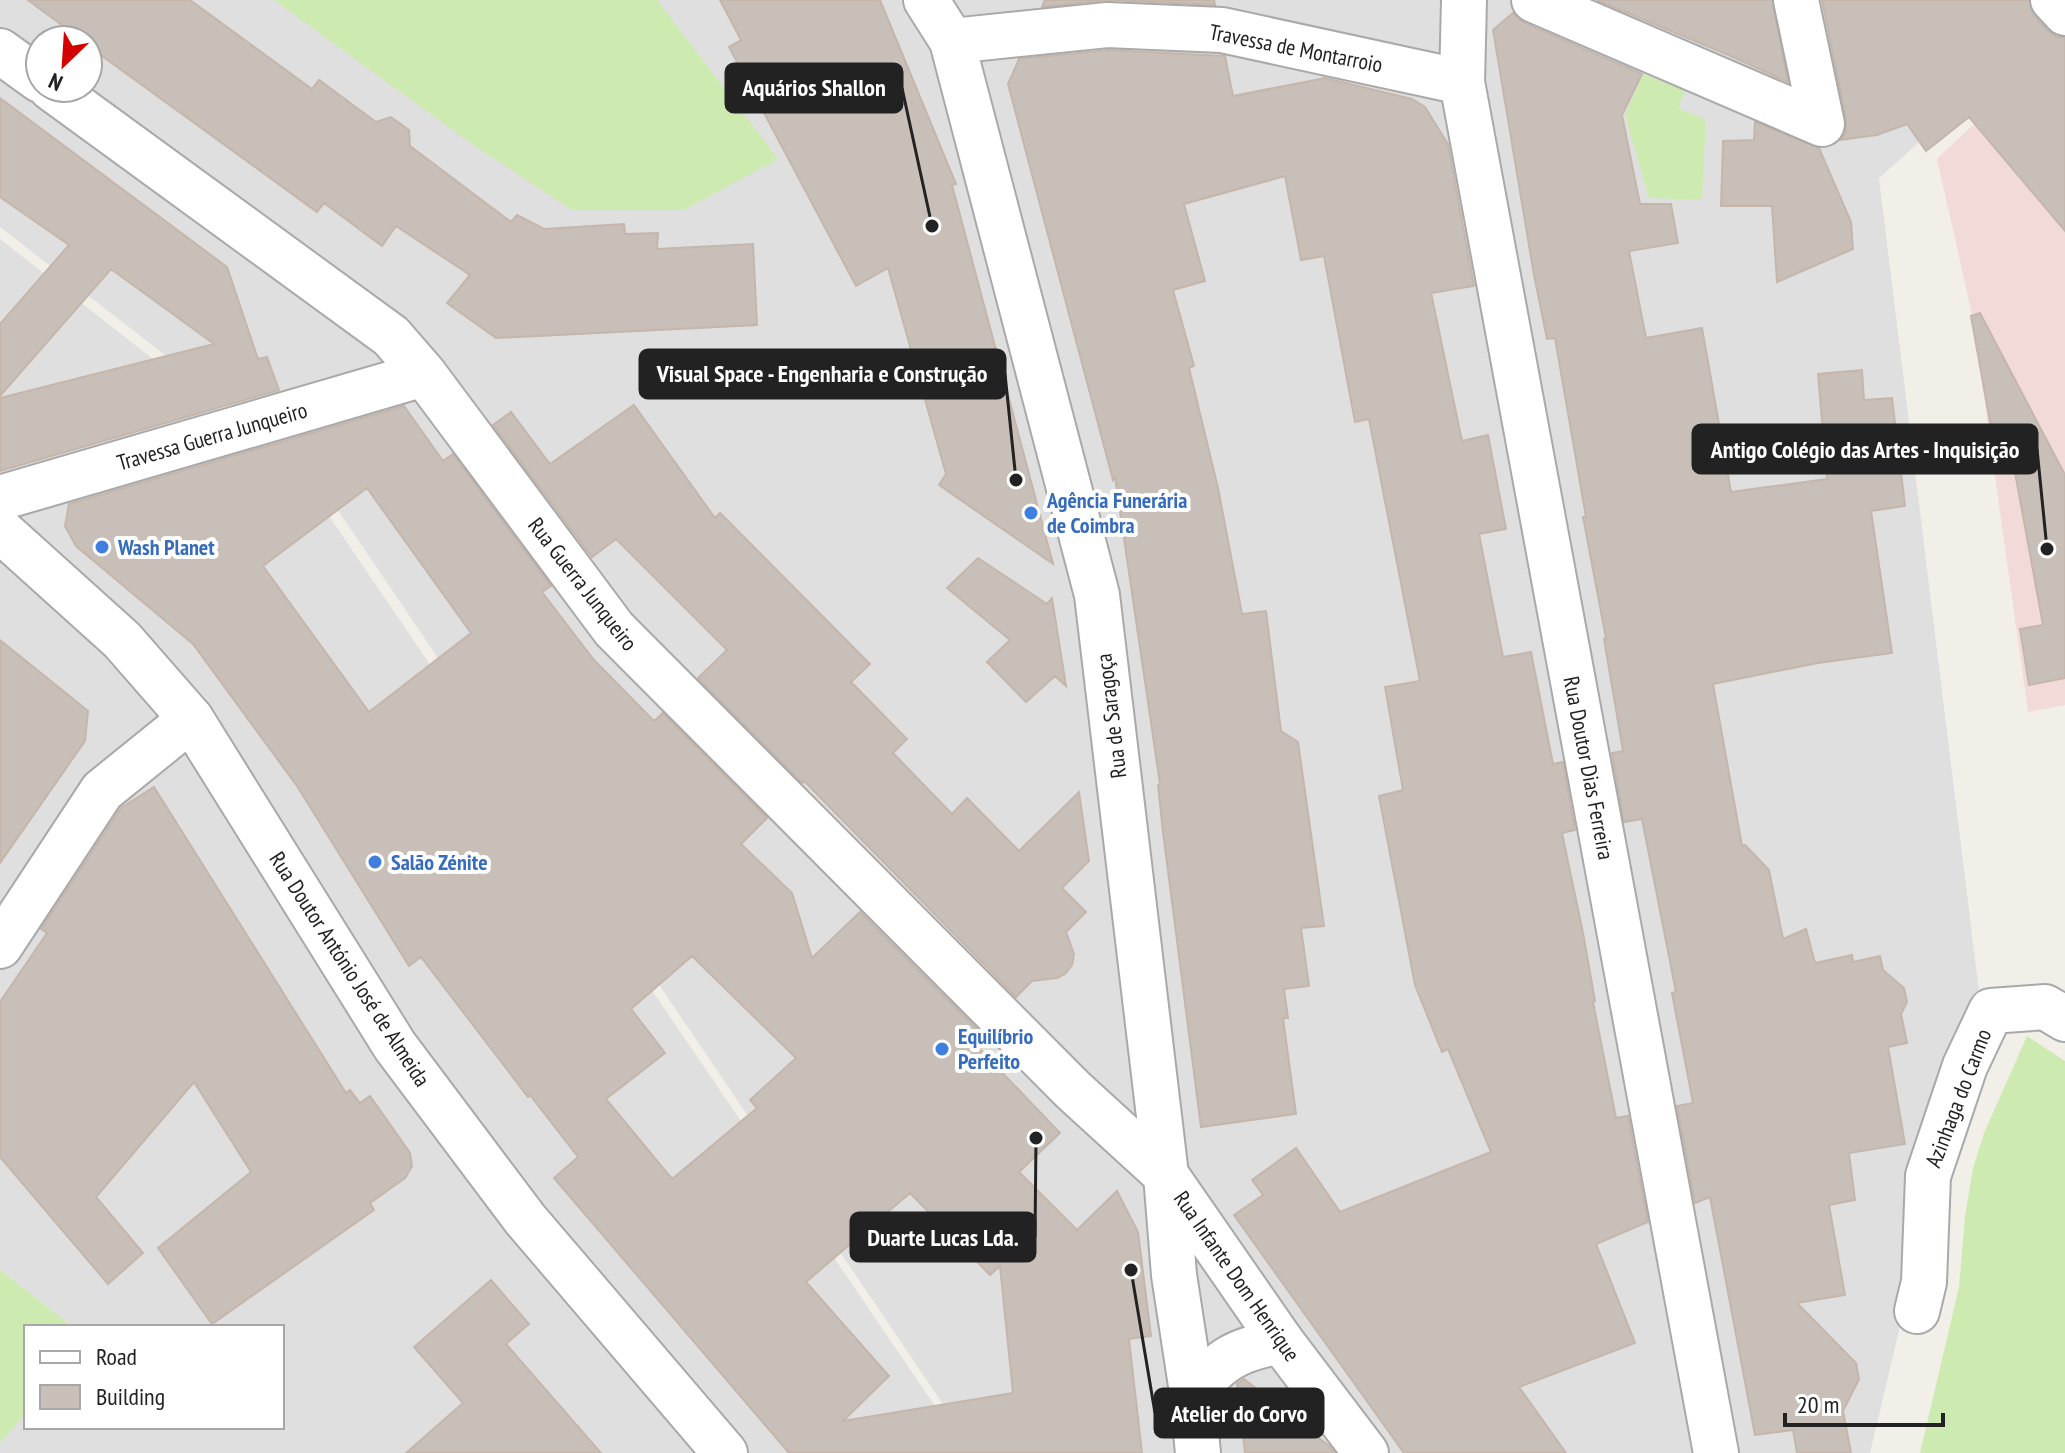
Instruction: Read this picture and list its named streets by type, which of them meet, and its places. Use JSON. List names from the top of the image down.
{
  "streets": {
    "street": [
      "Travessa de Montarroio",
      "Travessa Guerra Junqueiro",
      "Rua Guerra Junqueiro",
      "Rua de Saragoça",
      "Rua Doutor Dias Ferreira",
      "Rua Doutor António José de Almeida",
      "Azinhaga do Carmo",
      "Rua Infante Dom Henrique"
    ]
  },
  "crossings": [
    ["Travessa de Montarroio", "Rua de Saragoça"],
    ["Travessa de Montarroio", "Rua Doutor Dias Ferreira"],
    ["Travessa Guerra Junqueiro", "Rua Guerra Junqueiro"],
    ["Rua Guerra Junqueiro", "Rua de Saragoça"],
    ["Rua Guerra Junqueiro", "Rua Infante Dom Henrique"],
    ["Rua de Saragoça", "Rua Infante Dom Henrique"]
  ],
  "places": [
    "Aquários Shallon",
    "Visual Space - Engenharia e Construção",
    "Agência Funerária de Coimbra",
    "Wash Planet",
    "Antigo Colégio das Artes - Inquisição",
    "Salão Zénite",
    "Equilíbrio Perfeito",
    "Duarte Lucas Lda.",
    "Atelier do Corvo"
  ],
  "legend": ["Road", "Building"],
  "scale_bar": "20 m",
  "north": "bottom left"
}
